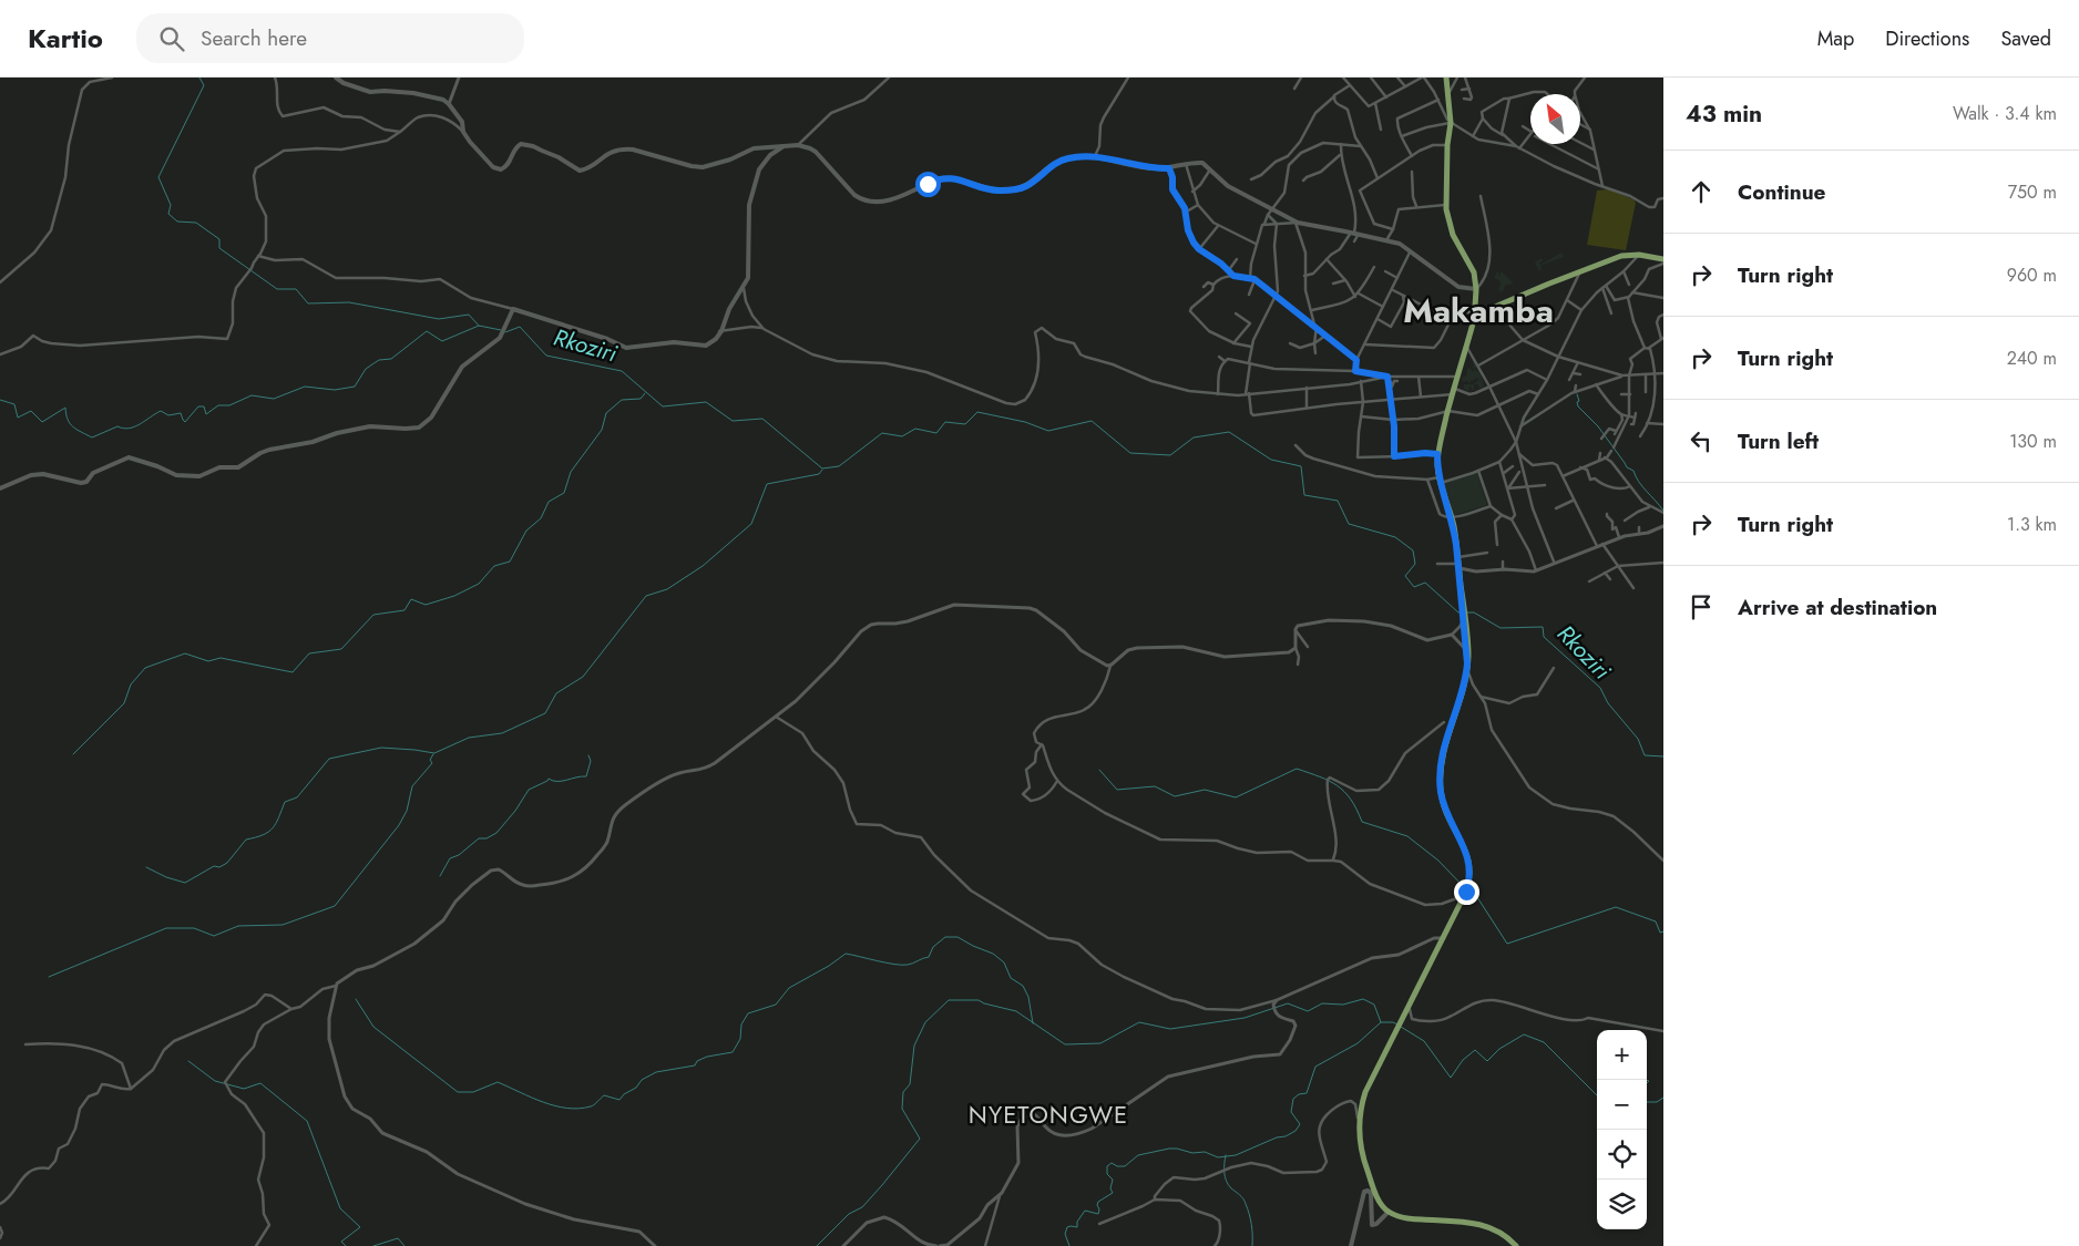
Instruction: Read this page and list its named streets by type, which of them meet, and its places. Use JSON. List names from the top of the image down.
{
  "districts": ["Makamba", "NYETONGWE"],
  "water": ["Rkoziri"],
  "north": "top left",
  "page": {
    "header": "Kartio",
    "search": "Search here",
    "nav": ["Map", "Directions", "Saved"],
    "heading": ["43 min", "Walk · 3.4 km"],
    "list": [
      ["Continue", "750 m"],
      ["Turn right", "960 m"],
      ["Turn right", "240 m"],
      ["Turn left", "130 m"],
      ["Turn right", "1.3 km"],
      "Arrive at destination"
    ],
    "map_buttons": ["+", "−"]
  }
}
